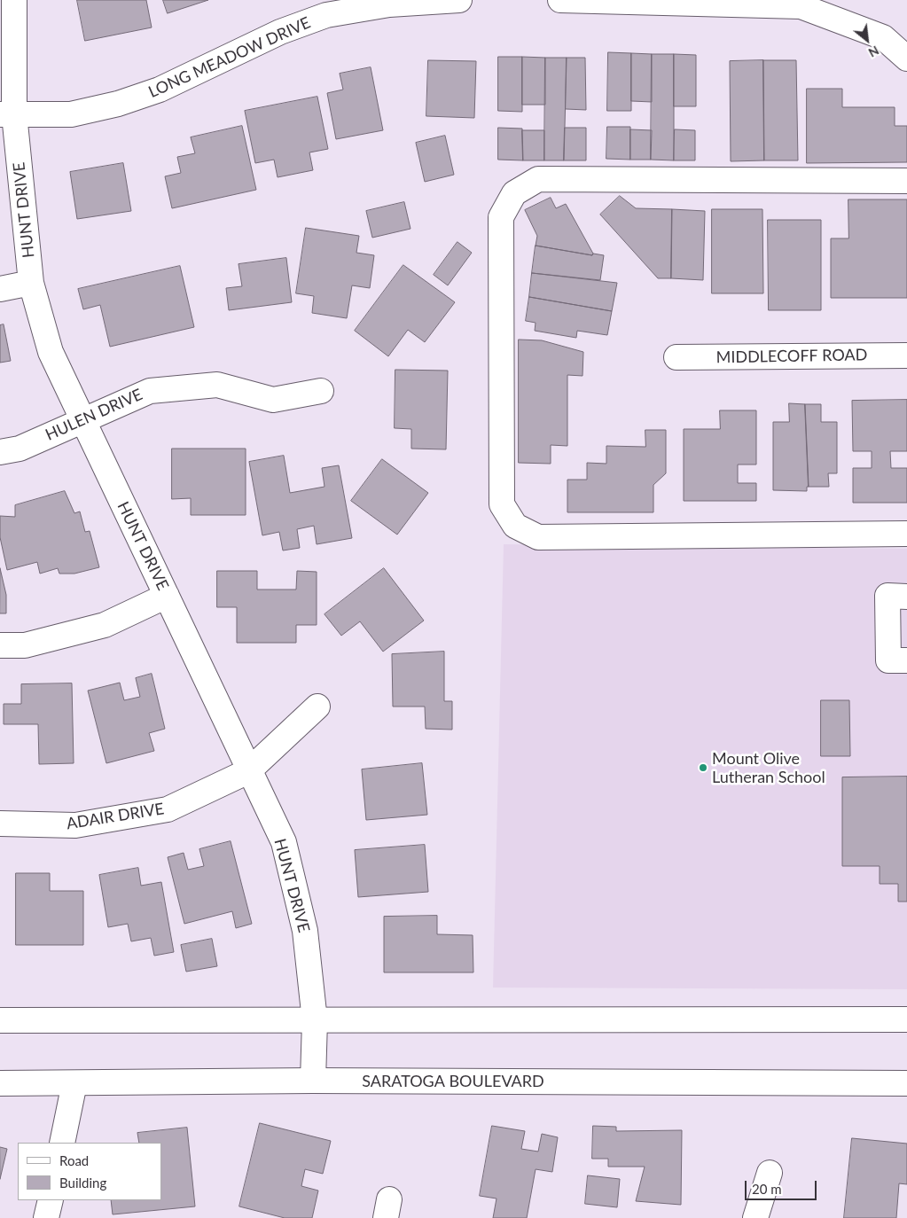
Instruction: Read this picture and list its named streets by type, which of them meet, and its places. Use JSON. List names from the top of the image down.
{
  "streets": {
    "street": [
      "LONG MEADOW DRIVE",
      "HUNT DRIVE",
      "MIDDLECOFF ROAD",
      "HULEN DRIVE",
      "ADAIR DRIVE",
      "SARATOGA BOULEVARD"
    ]
  },
  "crossings": [
    ["LONG MEADOW DRIVE", "HUNT DRIVE"],
    ["HUNT DRIVE", "HULEN DRIVE"],
    ["HUNT DRIVE", "ADAIR DRIVE"],
    ["HUNT DRIVE", "SARATOGA BOULEVARD"]
  ],
  "places": ["Mount Olive Lutheran School"],
  "legend": ["Road", "Building"],
  "scale_bar": "20 m",
  "north": "bottom right"
}
